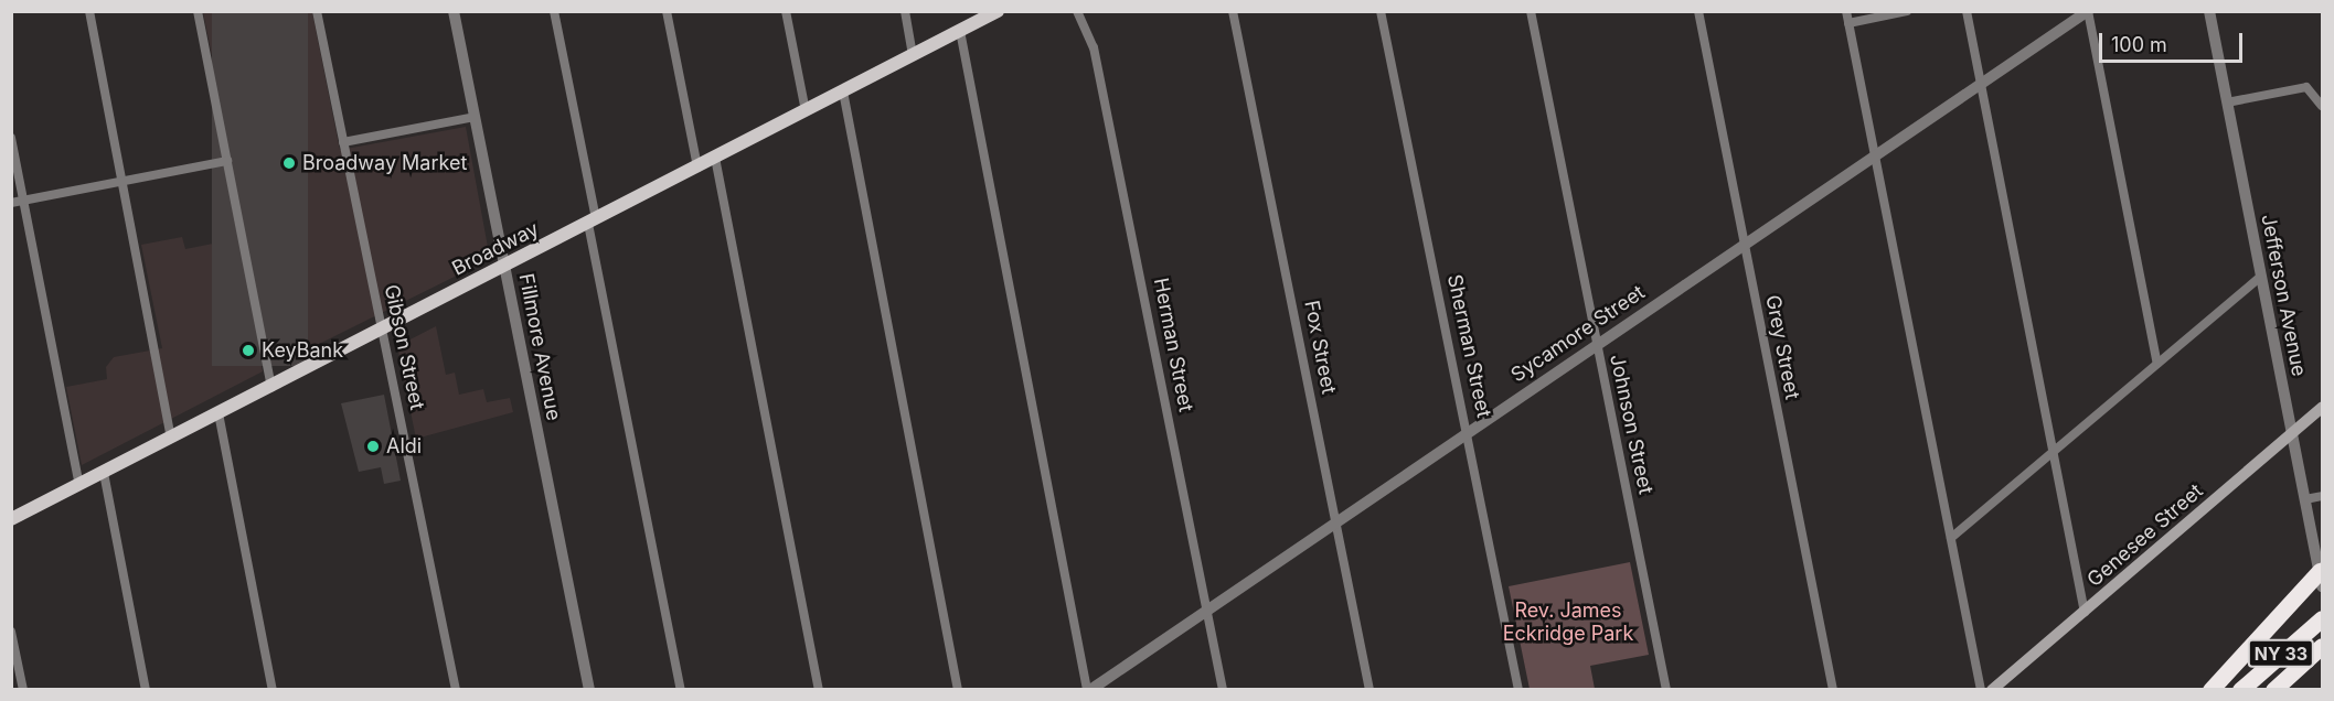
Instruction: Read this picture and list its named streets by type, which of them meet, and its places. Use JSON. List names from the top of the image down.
{
  "streets": {
    "highway": ["NY 33"],
    "main road": ["Broadway", "Genesee Street"],
    "street": [
      "Jefferson Avenue",
      "Sycamore Street",
      "Herman Street",
      "Sherman Street",
      "Gibson Street",
      "Fillmore Avenue",
      "Fox Street",
      "Grey Street",
      "Johnson Street"
    ]
  },
  "crossings": [
    ["Broadway", "Gibson Street"],
    ["Broadway", "Fillmore Avenue"],
    ["Jefferson Avenue", "Genesee Street"],
    ["Sycamore Street", "Herman Street"],
    ["Sycamore Street", "Sherman Street"],
    ["Sycamore Street", "Fox Street"],
    ["Sycamore Street", "Grey Street"],
    ["Sycamore Street", "Johnson Street"]
  ],
  "parks": ["Rev. James Eckridge Park"],
  "places": ["Broadway Market", "KeyBank", "Aldi"],
  "scale_bar": "100 m"
}
